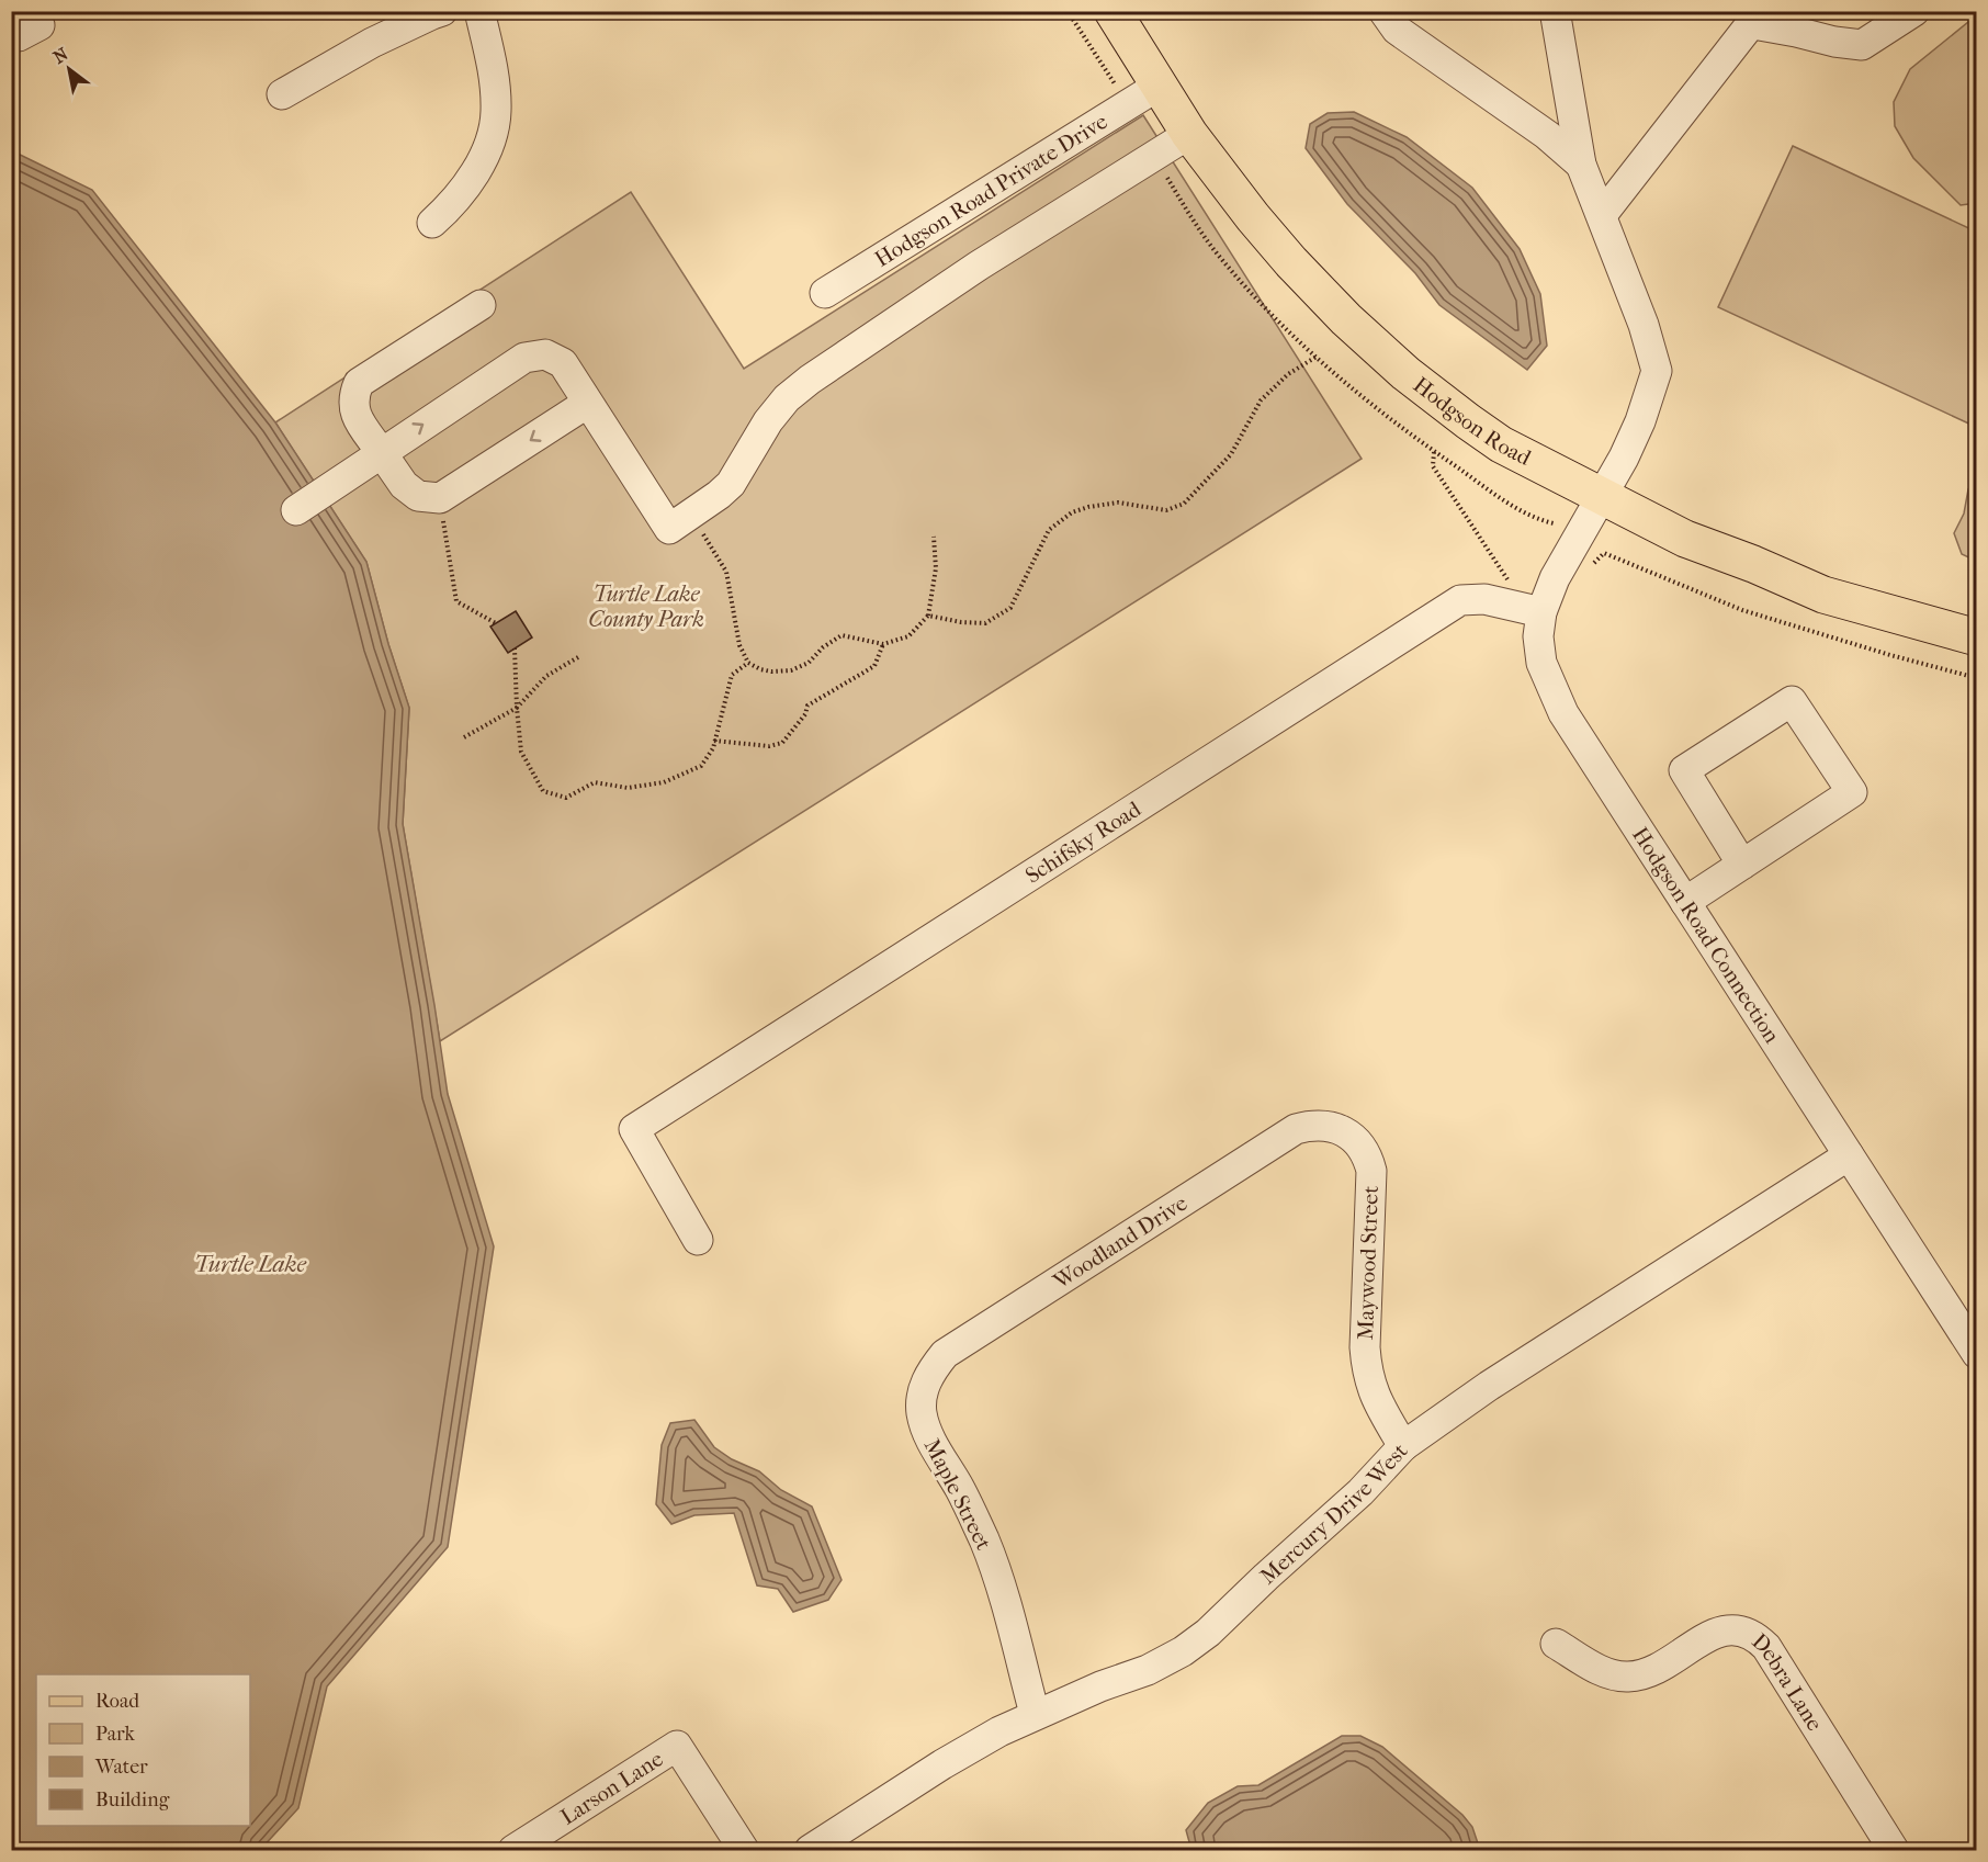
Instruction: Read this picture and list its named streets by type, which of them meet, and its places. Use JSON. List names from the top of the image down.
{
  "streets": {
    "main road": ["Hodgson Road"],
    "street": [
      "Hodgson Road Private Drive",
      "Schifsky Road",
      "Hodgson Road Connection",
      "Woodland Drive",
      "Maywood Street",
      "Maple Street",
      "Mercury Drive West",
      "Debra Lane",
      "Larson Lane"
    ]
  },
  "crossings": [
    ["Hodgson Road Private Drive", "Hodgson Road"],
    ["Hodgson Road", "Hodgson Road Connection"],
    ["Schifsky Road", "Hodgson Road Connection"],
    ["Hodgson Road Connection", "Mercury Drive West"],
    ["Woodland Drive", "Maywood Street"],
    ["Woodland Drive", "Maple Street"],
    ["Maywood Street", "Mercury Drive West"],
    ["Maple Street", "Mercury Drive West"]
  ],
  "water": ["Turtle Lake"],
  "parks": ["Turtle Lake County Park"],
  "legend": [
    "Road",
    "Park",
    "Water",
    "Building"
  ],
  "north": "top left"
}
